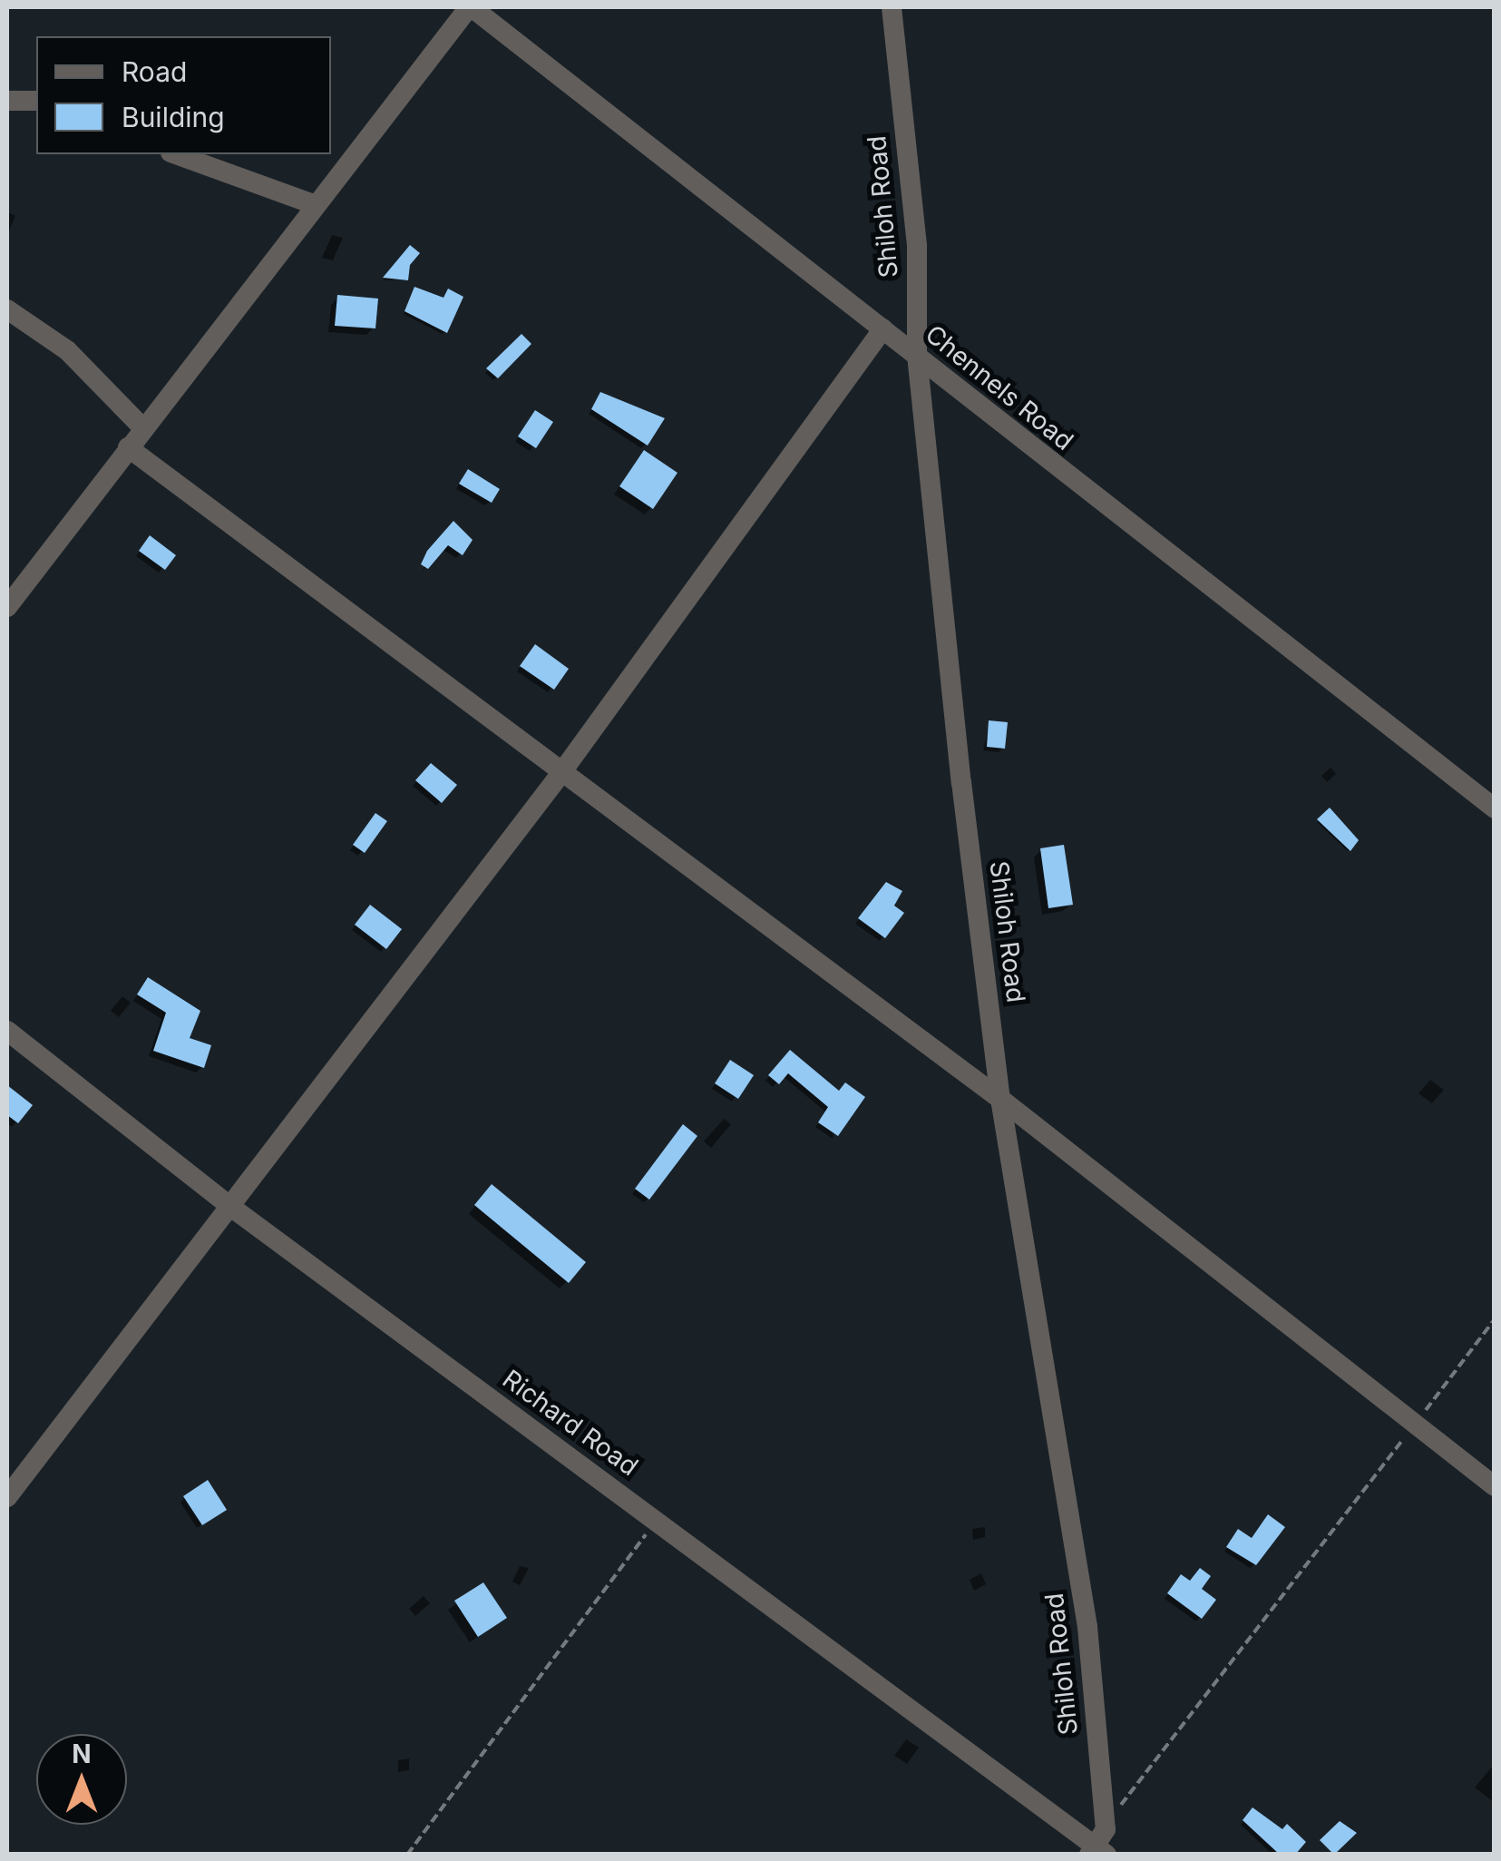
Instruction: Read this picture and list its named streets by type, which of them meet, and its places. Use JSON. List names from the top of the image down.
{
  "streets": {
    "street": ["Shiloh Road", "Chennels Road", "Richard Road"]
  },
  "crossings": [
    ["Shiloh Road", "Chennels Road"],
    ["Shiloh Road", "Richard Road"]
  ],
  "legend": ["Road", "Building"],
  "north": "top"
}
